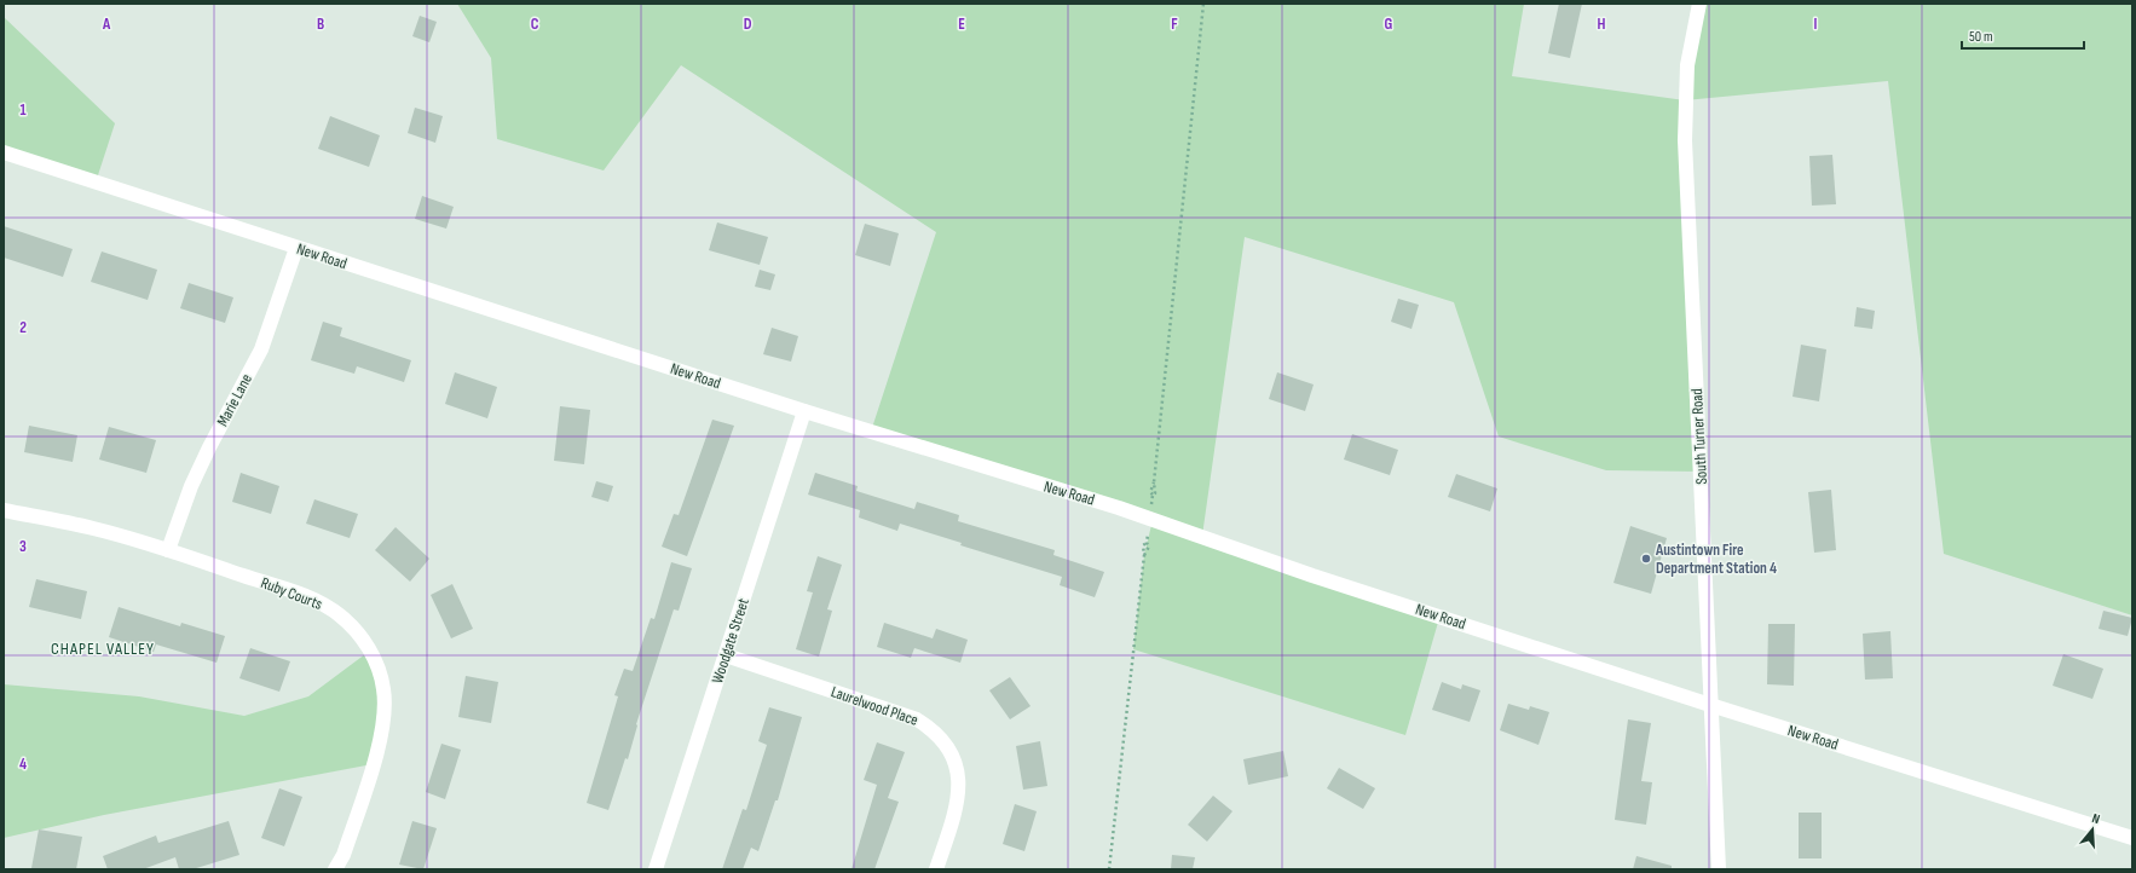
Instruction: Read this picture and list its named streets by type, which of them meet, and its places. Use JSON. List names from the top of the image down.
{
  "streets": {
    "street": [
      "New Road",
      "Marie Lane",
      "South Turner Road",
      "Ruby Courts",
      "Woodgate Street",
      "Laurelwood Place"
    ]
  },
  "crossings": [
    ["New Road", "Marie Lane"],
    ["New Road", "South Turner Road"],
    ["New Road", "Woodgate Street"],
    ["Marie Lane", "Ruby Courts"],
    ["Woodgate Street", "Laurelwood Place"]
  ],
  "districts": ["CHAPEL VALLEY"],
  "places": ["Austintown Fire Department Station 4"],
  "scale_bar": "50 m",
  "north": "top",
  "grid": {
    "columns": [
      "A",
      "B",
      "C",
      "D",
      "E",
      "F",
      "G",
      "H",
      "I"
    ],
    "rows": [
      "1",
      "2",
      "3",
      "4"
    ]
  }
}
